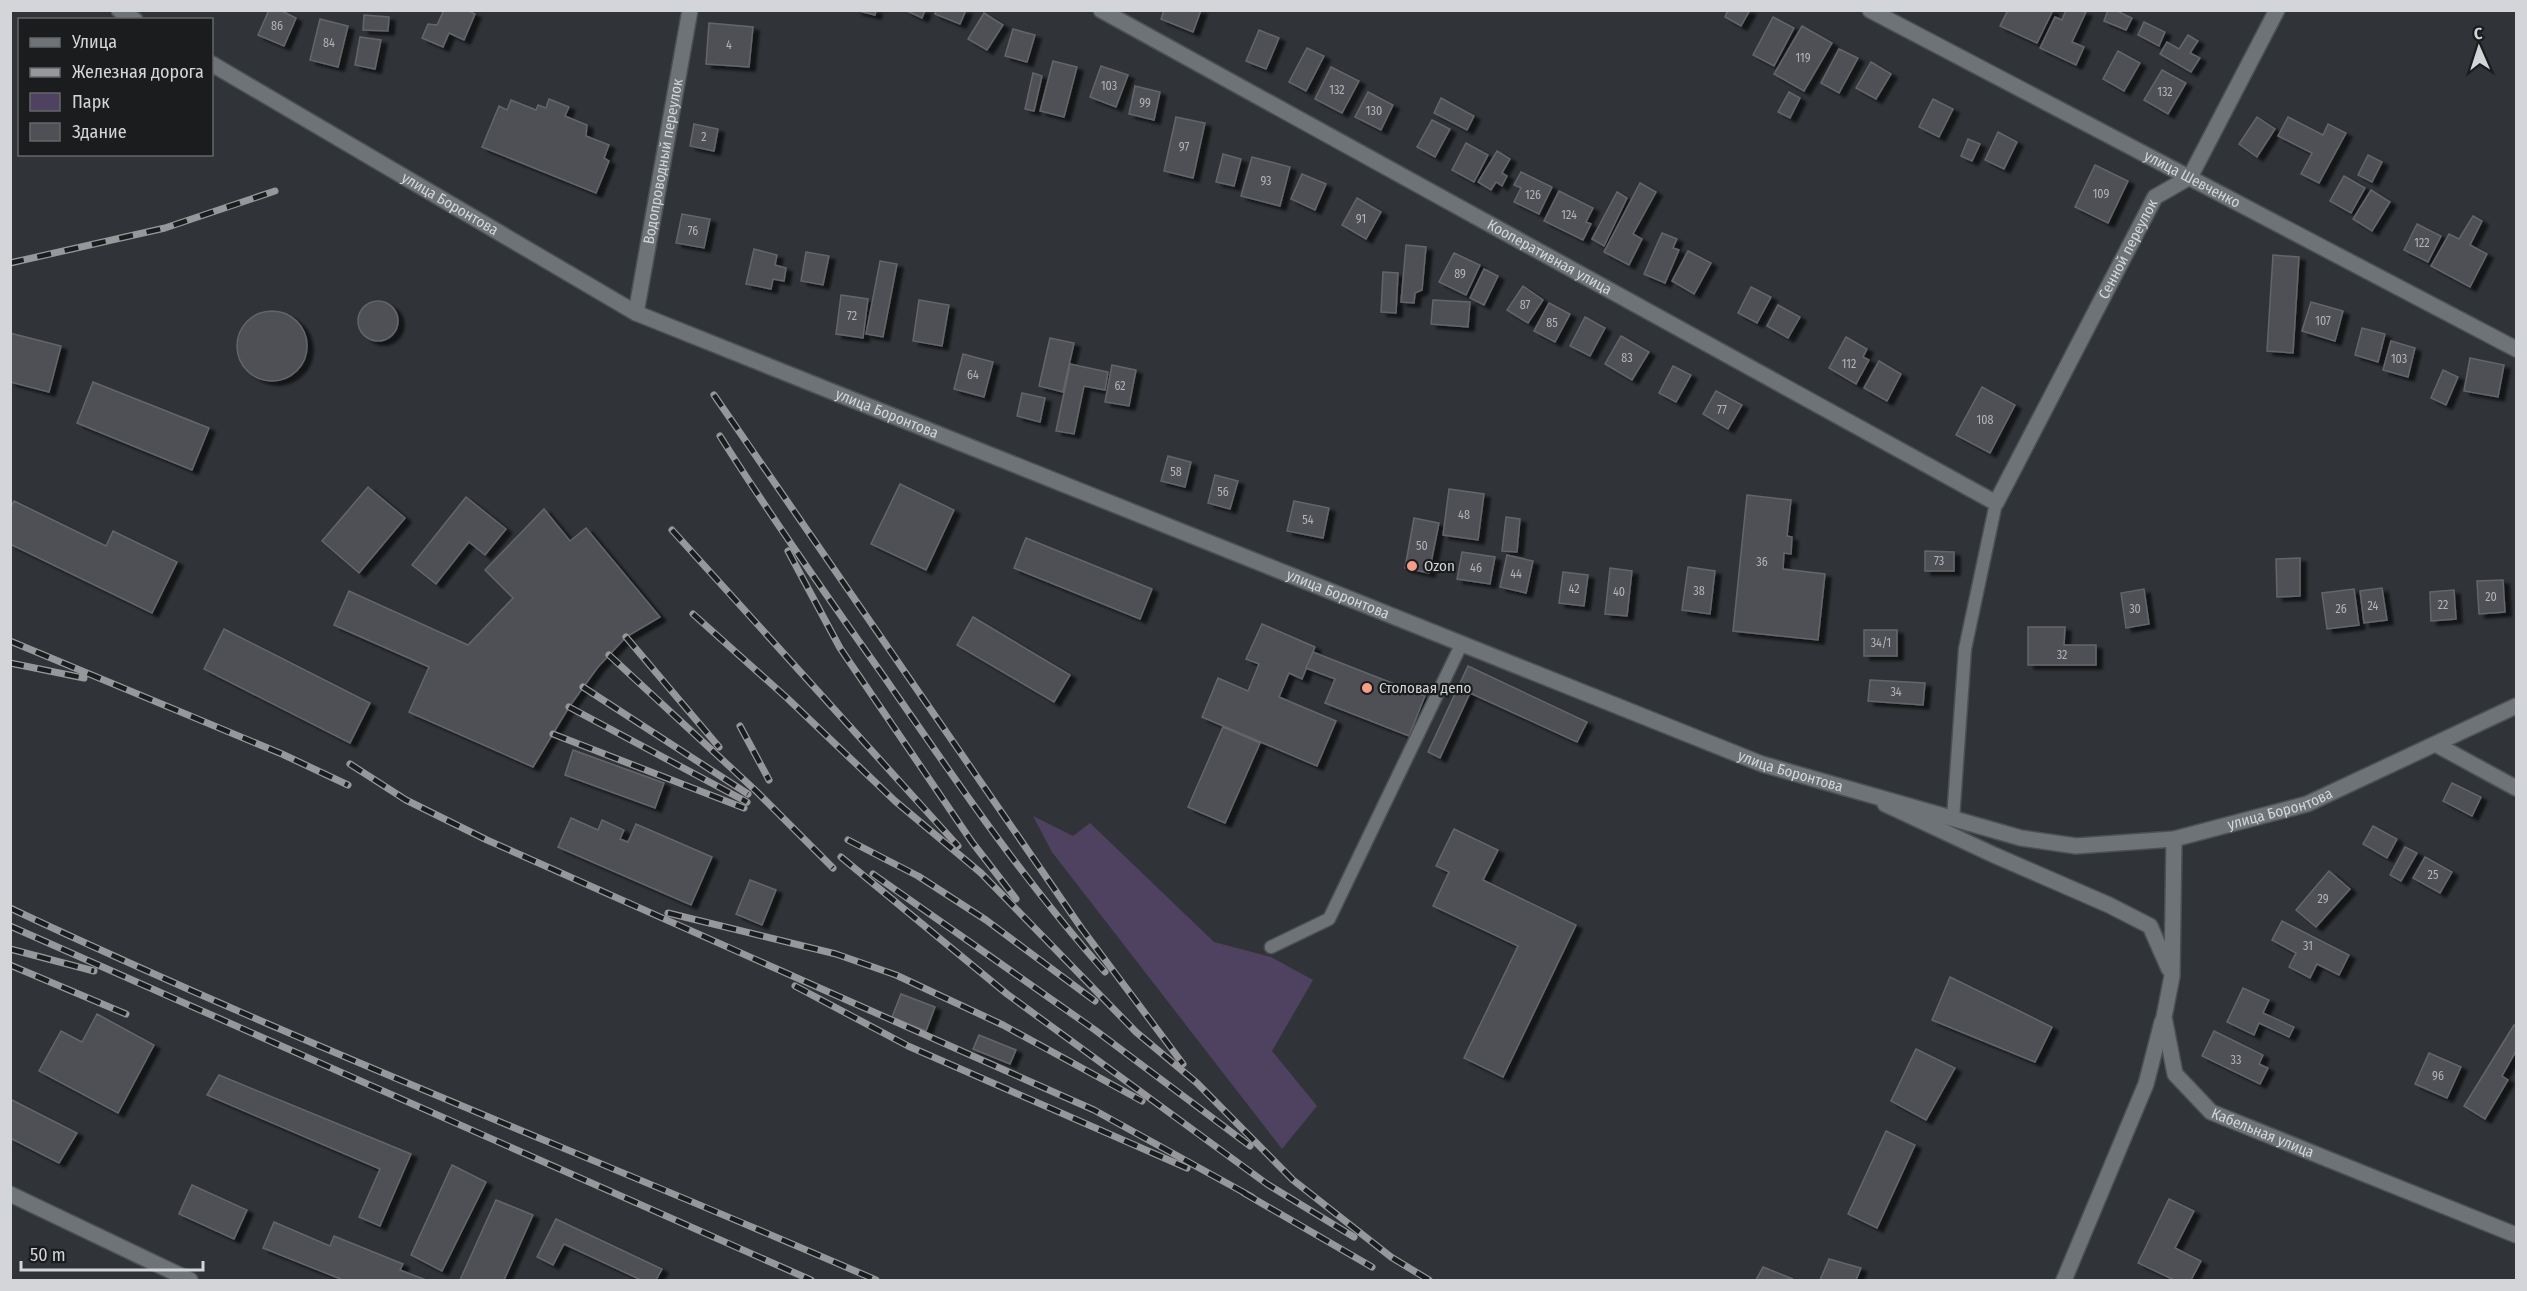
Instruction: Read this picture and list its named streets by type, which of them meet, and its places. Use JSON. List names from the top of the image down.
{
  "streets": {
    "street": [
      "Водопроводный переулок",
      "улица Шевченко",
      "улица Боронтова",
      "Сенной переулок",
      "Кооперативная улица",
      "Кабельная улица"
    ]
  },
  "crossings": [
    ["Водопроводный переулок", "улица Боронтова"],
    ["улица Шевченко", "Сенной переулок"],
    ["улица Боронтова", "Кабельная улица"],
    ["Сенной переулок", "Кооперативная улица"]
  ],
  "places": ["Ozon", "Столовая депо"],
  "house_numbers": [
    "86",
    "84",
    "4",
    "119",
    "103",
    "132",
    "132",
    "99",
    "130",
    "2",
    "97",
    "93",
    "109",
    "126",
    "124",
    "91",
    "76",
    "122",
    "89",
    "87",
    "72",
    "107",
    "85",
    "83",
    "103",
    "112",
    "64",
    "62",
    "77",
    "108",
    "58",
    "56",
    "48",
    "54",
    "50",
    "73",
    "36",
    "46",
    "44",
    "42",
    "38",
    "40",
    "20",
    "22",
    "24",
    "30",
    "26",
    "34/1",
    "32",
    "34",
    "25",
    "29",
    "31",
    "33",
    "96"
  ],
  "legend": [
    "Улица",
    "Железная дорога",
    "Парк",
    "Здание"
  ],
  "scale_bar": "50 m",
  "north": "top"
}
